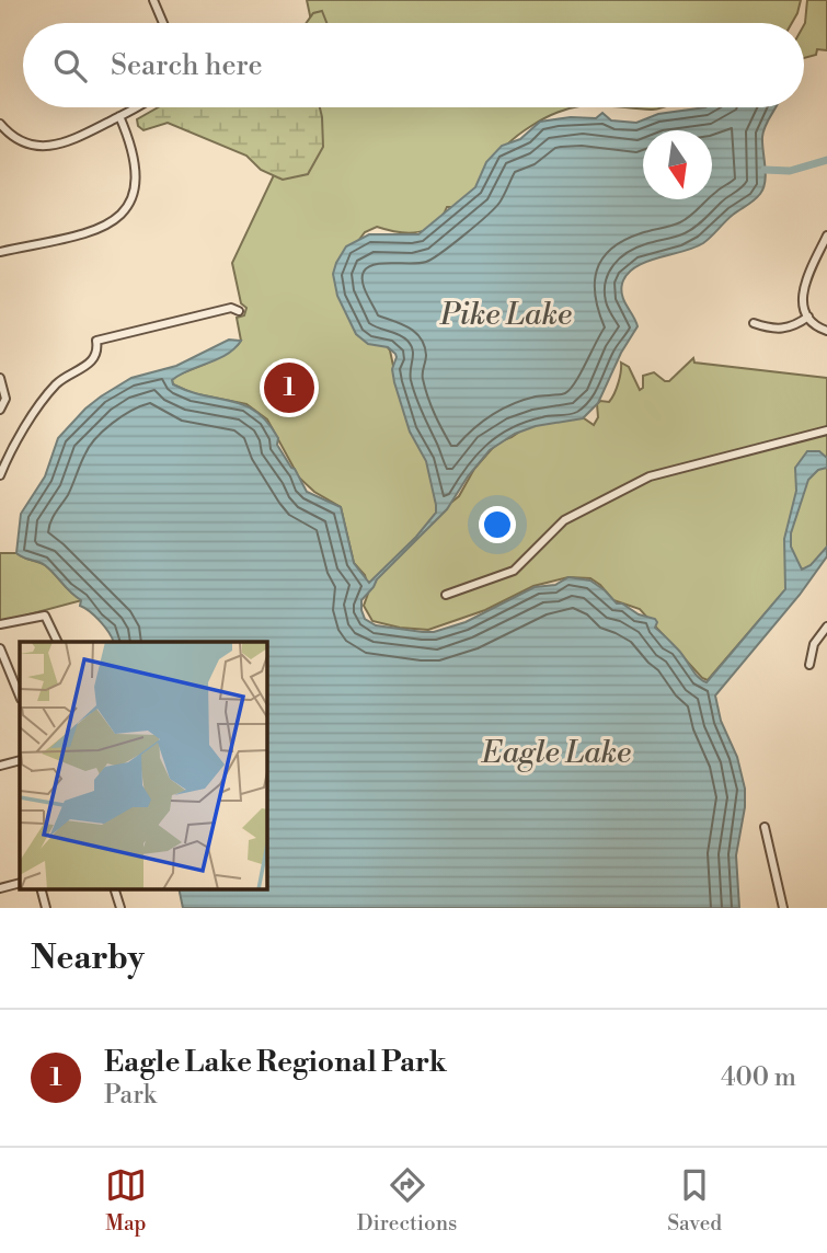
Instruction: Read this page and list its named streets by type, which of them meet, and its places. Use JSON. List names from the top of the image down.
{
  "water": ["Pike Lake", "Eagle Lake"],
  "north": "bottom",
  "page": {
    "search": "Search here",
    "pins": "1",
    "heading": "Nearby",
    "list": [
      {
        "mark": "1",
        "name": "Eagle Lake Regional Park",
        "note": "Park",
        "value": "400 m"
      }
    ],
    "nav": ["Map", "Directions", "Saved"]
  }
}
